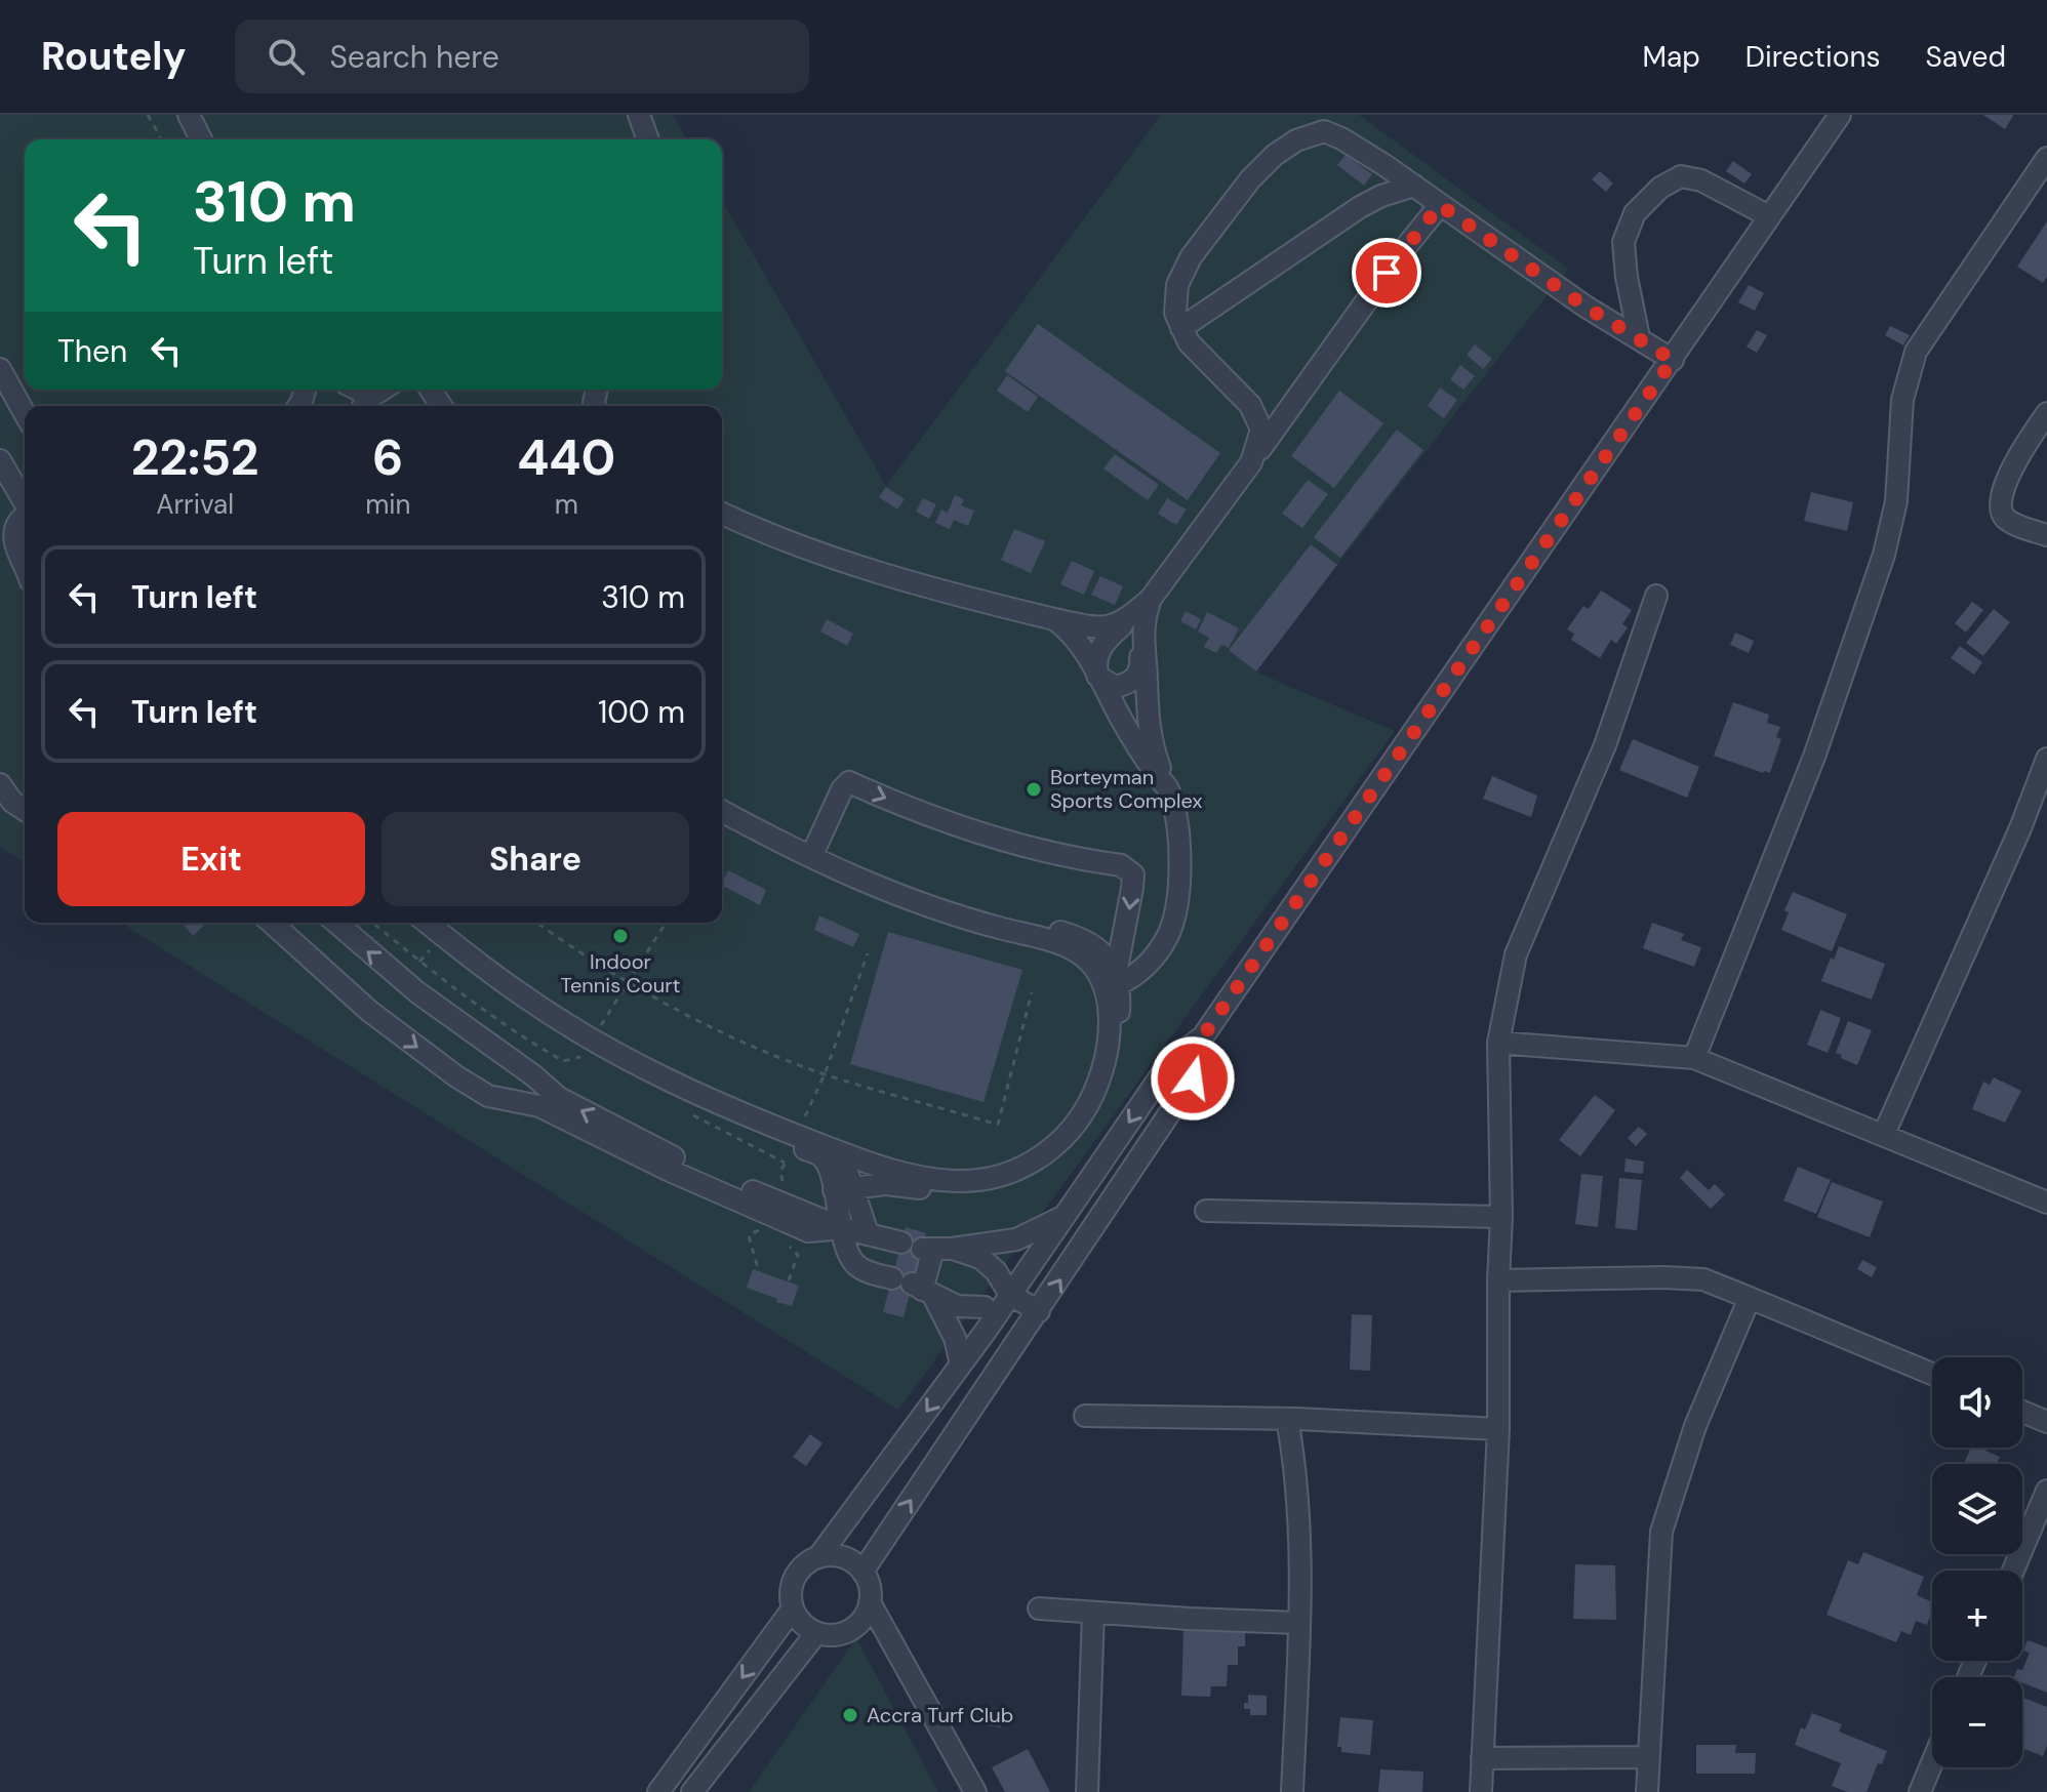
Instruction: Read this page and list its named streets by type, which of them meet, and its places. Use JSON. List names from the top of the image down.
{
  "places": ["Borteyman Sports Complex", "Indoor Tennis Court", "Accra Turf Club"],
  "page": {
    "header": "Routely",
    "search": "Search here",
    "nav": ["Map", "Directions", "Saved"],
    "turn": ["310 m", "Turn left"],
    "then": "Then",
    "eta": [
      "22:52",
      "Arrival",
      "6",
      "min",
      "440",
      "m"
    ],
    "list": [
      {
        "name": "Turn left",
        "value": "310 m"
      },
      {
        "name": "Turn left",
        "value": "100 m"
      }
    ],
    "buttons": ["Exit", "Share"],
    "map_buttons": ["+", "−"]
  }
}
